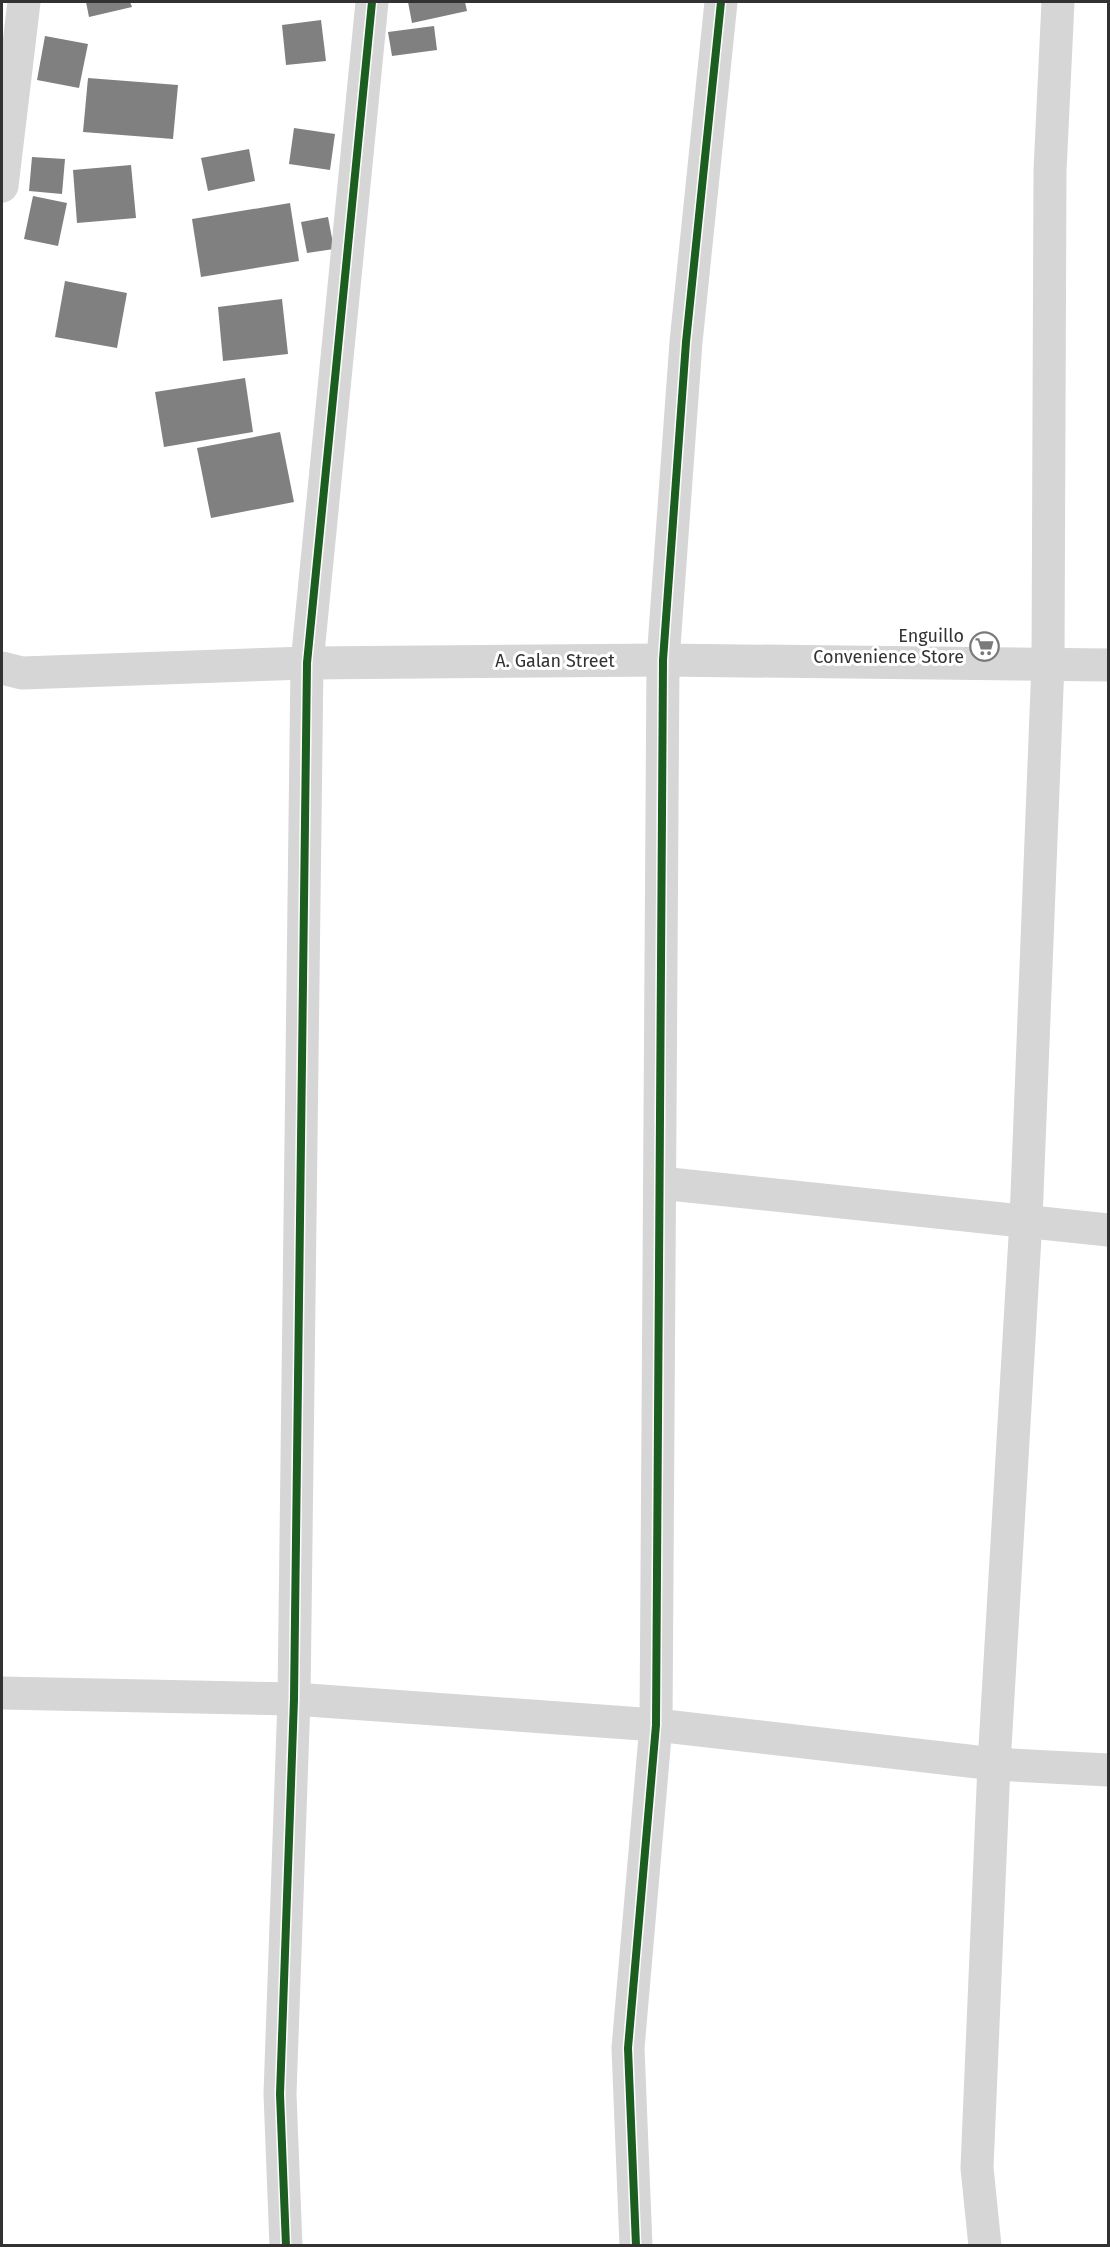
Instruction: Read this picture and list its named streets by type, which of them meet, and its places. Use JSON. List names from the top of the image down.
{
  "streets": {
    "street": ["A. Galan Street"]
  },
  "places": {
    "supermarket": ["Enguillo Convenience Store"]
  }
}
